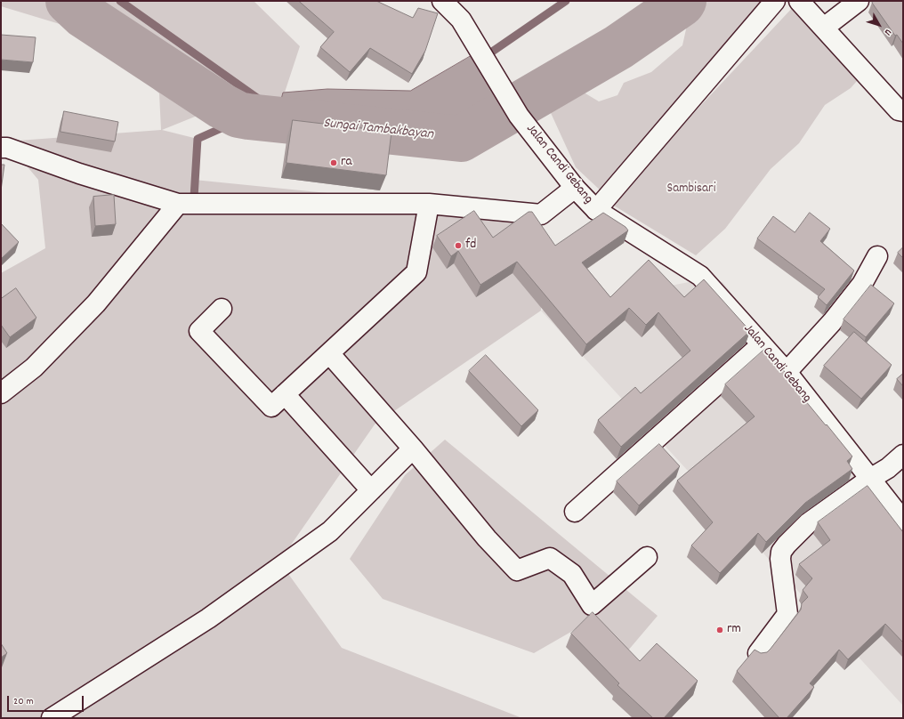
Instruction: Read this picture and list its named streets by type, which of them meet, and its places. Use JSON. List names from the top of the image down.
{
  "streets": {
    "street": ["Jalan Candi Gebang"]
  },
  "water": ["Sungai Tambakbayan"],
  "parks": ["Sambisari"],
  "places": ["ra", "fd", "rm"],
  "scale_bar": "20 m",
  "north": "bottom right"
}
